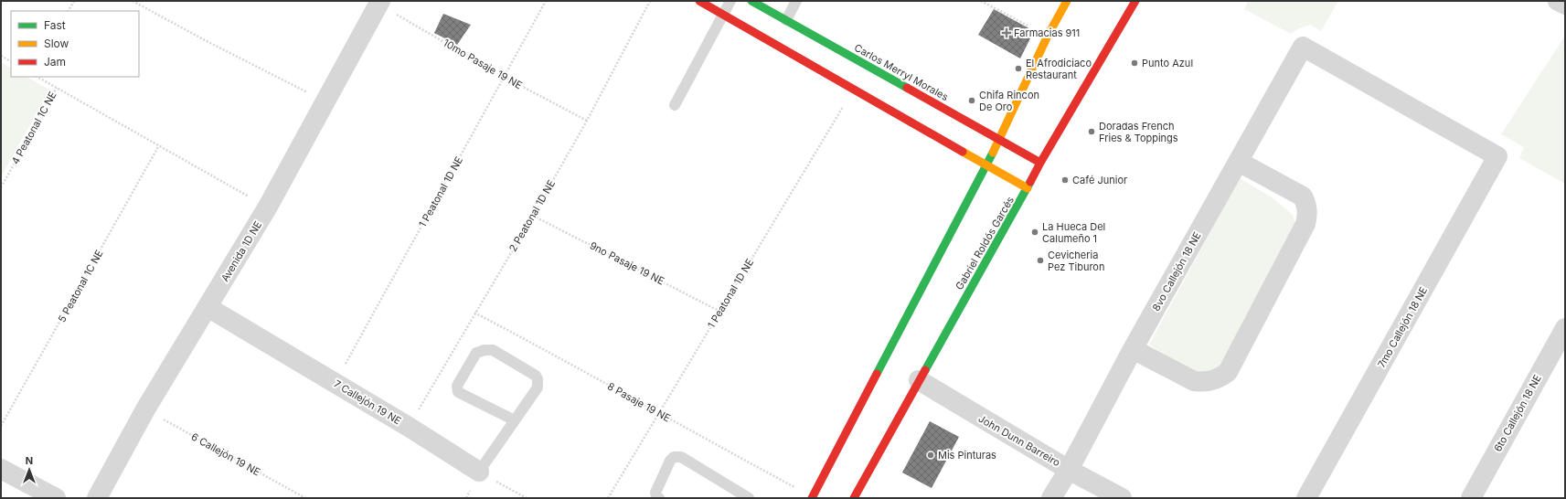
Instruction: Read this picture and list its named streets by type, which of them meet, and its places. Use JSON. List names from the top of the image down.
{
  "streets": {
    "main road": ["Carlos Merryl Morales", "Gabriel Roldós Garcés"],
    "street": [
      "Avenida 1D NE",
      "8vo Callejón 18 NE",
      "7mo Callejón 18 NE",
      "7 Callejón 19 NE",
      "6to Callejón 18 NE",
      "John Dunn Barreiro"
    ],
    "path": [
      "10mo Pasaje 19 NE",
      "4 Peatonal 1C NE",
      "1 Peatonal 1D NE",
      "2 Peatonal 1D NE",
      "9no Pasaje 19 NE",
      "5 Peatonal 1C NE",
      "8 Pasaje 19 NE",
      "6 Callejón 19 NE"
    ]
  },
  "crossings": [
    ["10mo Pasaje 19 NE", "1 Peatonal 1D NE"],
    ["10mo Pasaje 19 NE", "2 Peatonal 1D NE"],
    ["10mo Pasaje 19 NE", "Avenida 1D NE"],
    ["Carlos Merryl Morales", "Gabriel Roldós Garcés"],
    ["1 Peatonal 1D NE", "9no Pasaje 19 NE"],
    ["1 Peatonal 1D NE", "7 Callejón 19 NE"],
    ["1 Peatonal 1D NE", "8 Pasaje 19 NE"],
    ["2 Peatonal 1D NE", "9no Pasaje 19 NE"],
    ["2 Peatonal 1D NE", "7 Callejón 19 NE"],
    ["2 Peatonal 1D NE", "8 Pasaje 19 NE"],
    ["Gabriel Roldós Garcés", "John Dunn Barreiro"],
    ["Avenida 1D NE", "7 Callejón 19 NE"],
    ["Avenida 1D NE", "6 Callejón 19 NE"],
    ["8vo Callejón 18 NE", "7mo Callejón 18 NE"],
    ["8vo Callejón 18 NE", "John Dunn Barreiro"]
  ],
  "places": {
    "health": ["Farmacias 911"],
    "other": [
      "Punto Azul",
      "El Afrodiciaco Restaurant",
      "Chifa Rincon De Oro",
      "Doradas French Fries & Toppings",
      "Café Junior",
      "La Hueca Del Calumeño 1",
      "Cevicheria Pez Tiburon",
      "Mis Pinturas"
    ]
  },
  "legend": ["Fast", "Slow", "Jam"],
  "north": "top"
}
